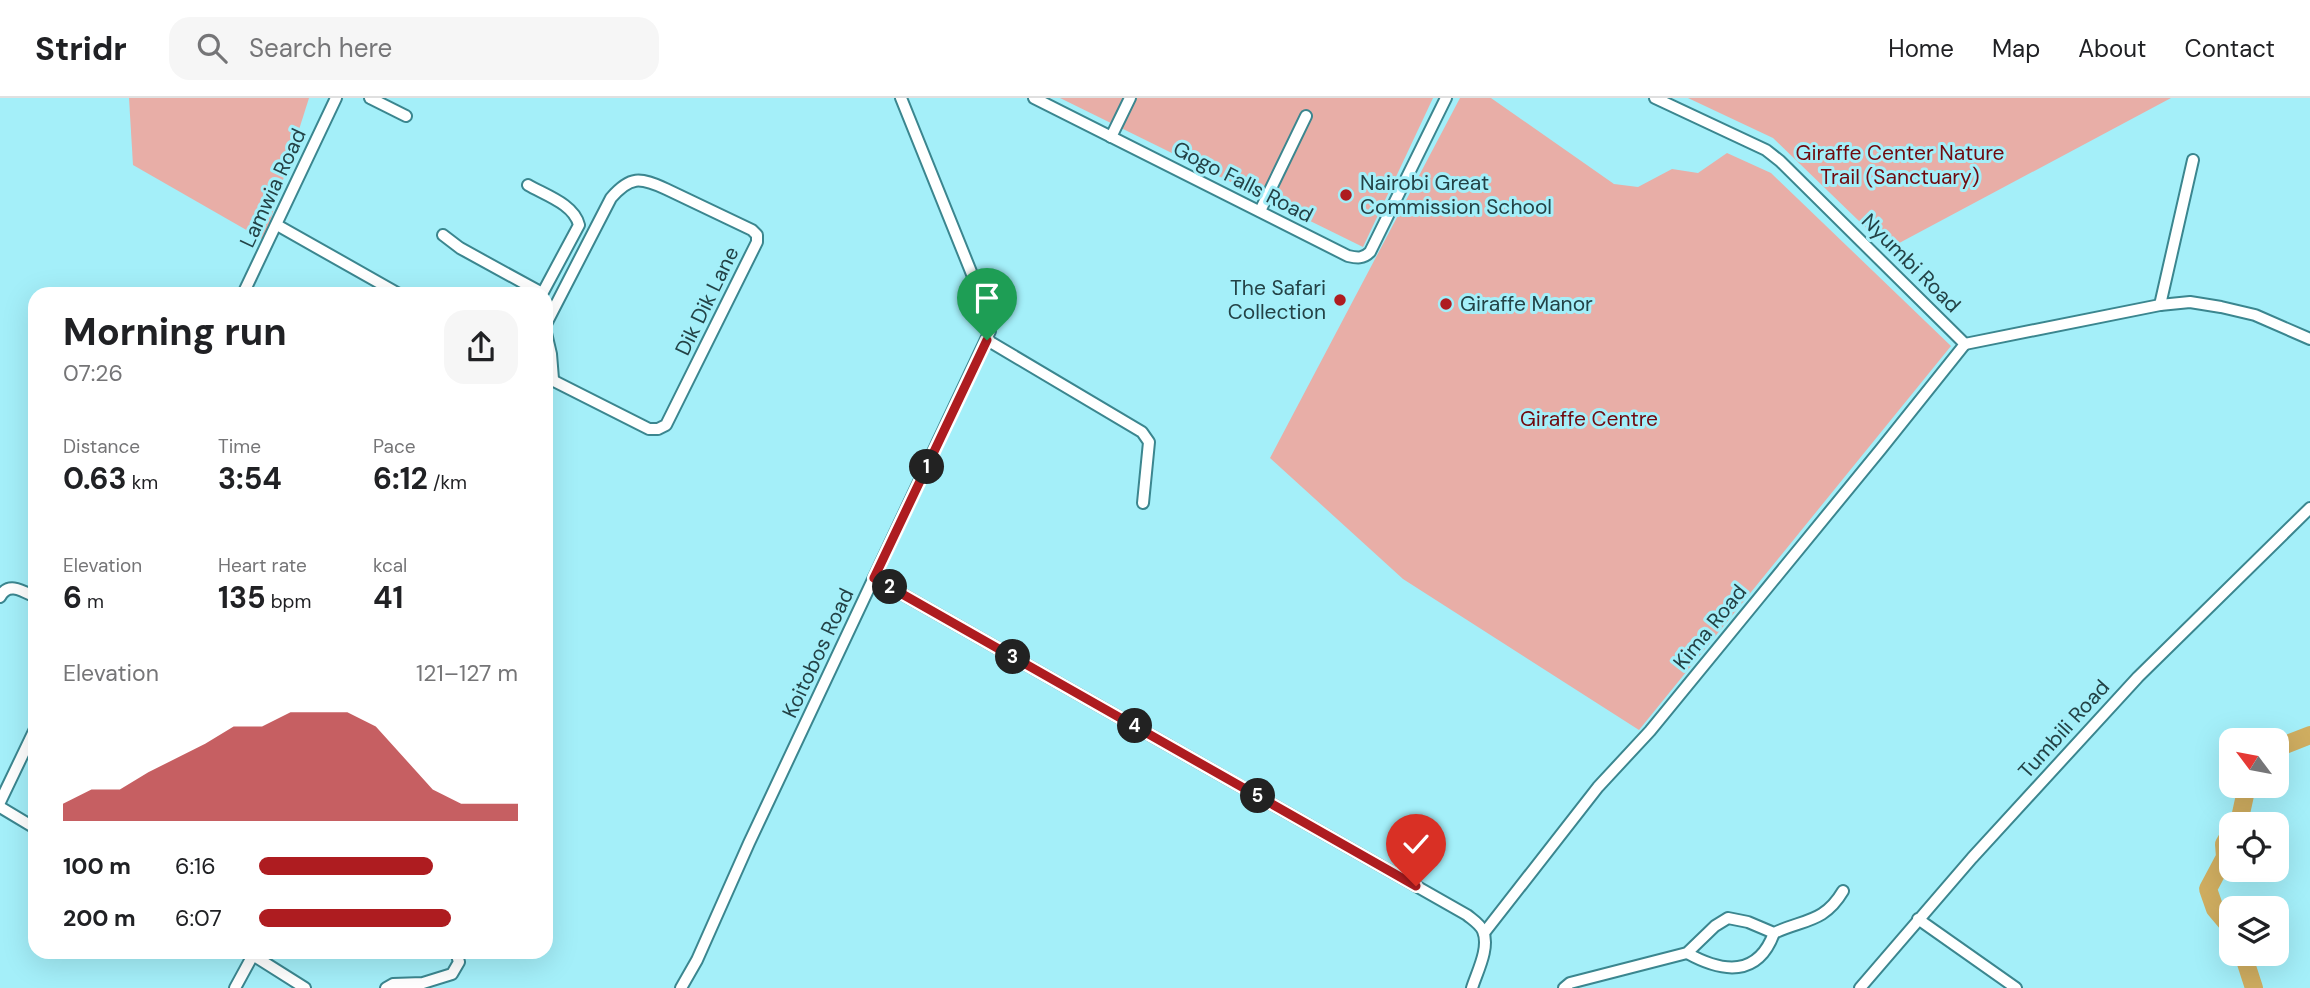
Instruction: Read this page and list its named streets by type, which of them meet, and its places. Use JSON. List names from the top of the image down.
{
  "streets": {
    "street": [
      "Gogo Falls Road",
      "Lamwia Road",
      "Nyumbi Road",
      "Dik Dik Lane",
      "Kima Road",
      "Koitobos Road",
      "Tumbili Road"
    ]
  },
  "crossings": [
    ["Nyumbi Road", "Kima Road"]
  ],
  "parks": ["Giraffe Center Nature Trail (Sanctuary)", "Giraffe Centre"],
  "places": ["Nairobi Great Commission School", "The Safari Collection", "Giraffe Manor"],
  "north": "top left",
  "page": {
    "header": "Stridr",
    "search": "Search here",
    "nav": [
      "Home",
      "Map",
      "About",
      "Contact"
    ],
    "heading": ["Morning run", "07:26"],
    "stats": [
      ["Distance", "0.63 km"],
      ["Time", "3:54"],
      ["Pace", "6:12 /km"],
      ["Elevation", "6 m"],
      ["Heart rate", "135 bpm"],
      ["kcal", "41"]
    ],
    "pins": [
      "1",
      "2",
      "3",
      "4",
      "5"
    ],
    "chart": ["Elevation", "121–127 m"],
    "list": [
      {
        "name": "100 m",
        "note": "6:16"
      },
      {
        "name": "200 m",
        "note": "6:07"
      }
    ]
  }
}
